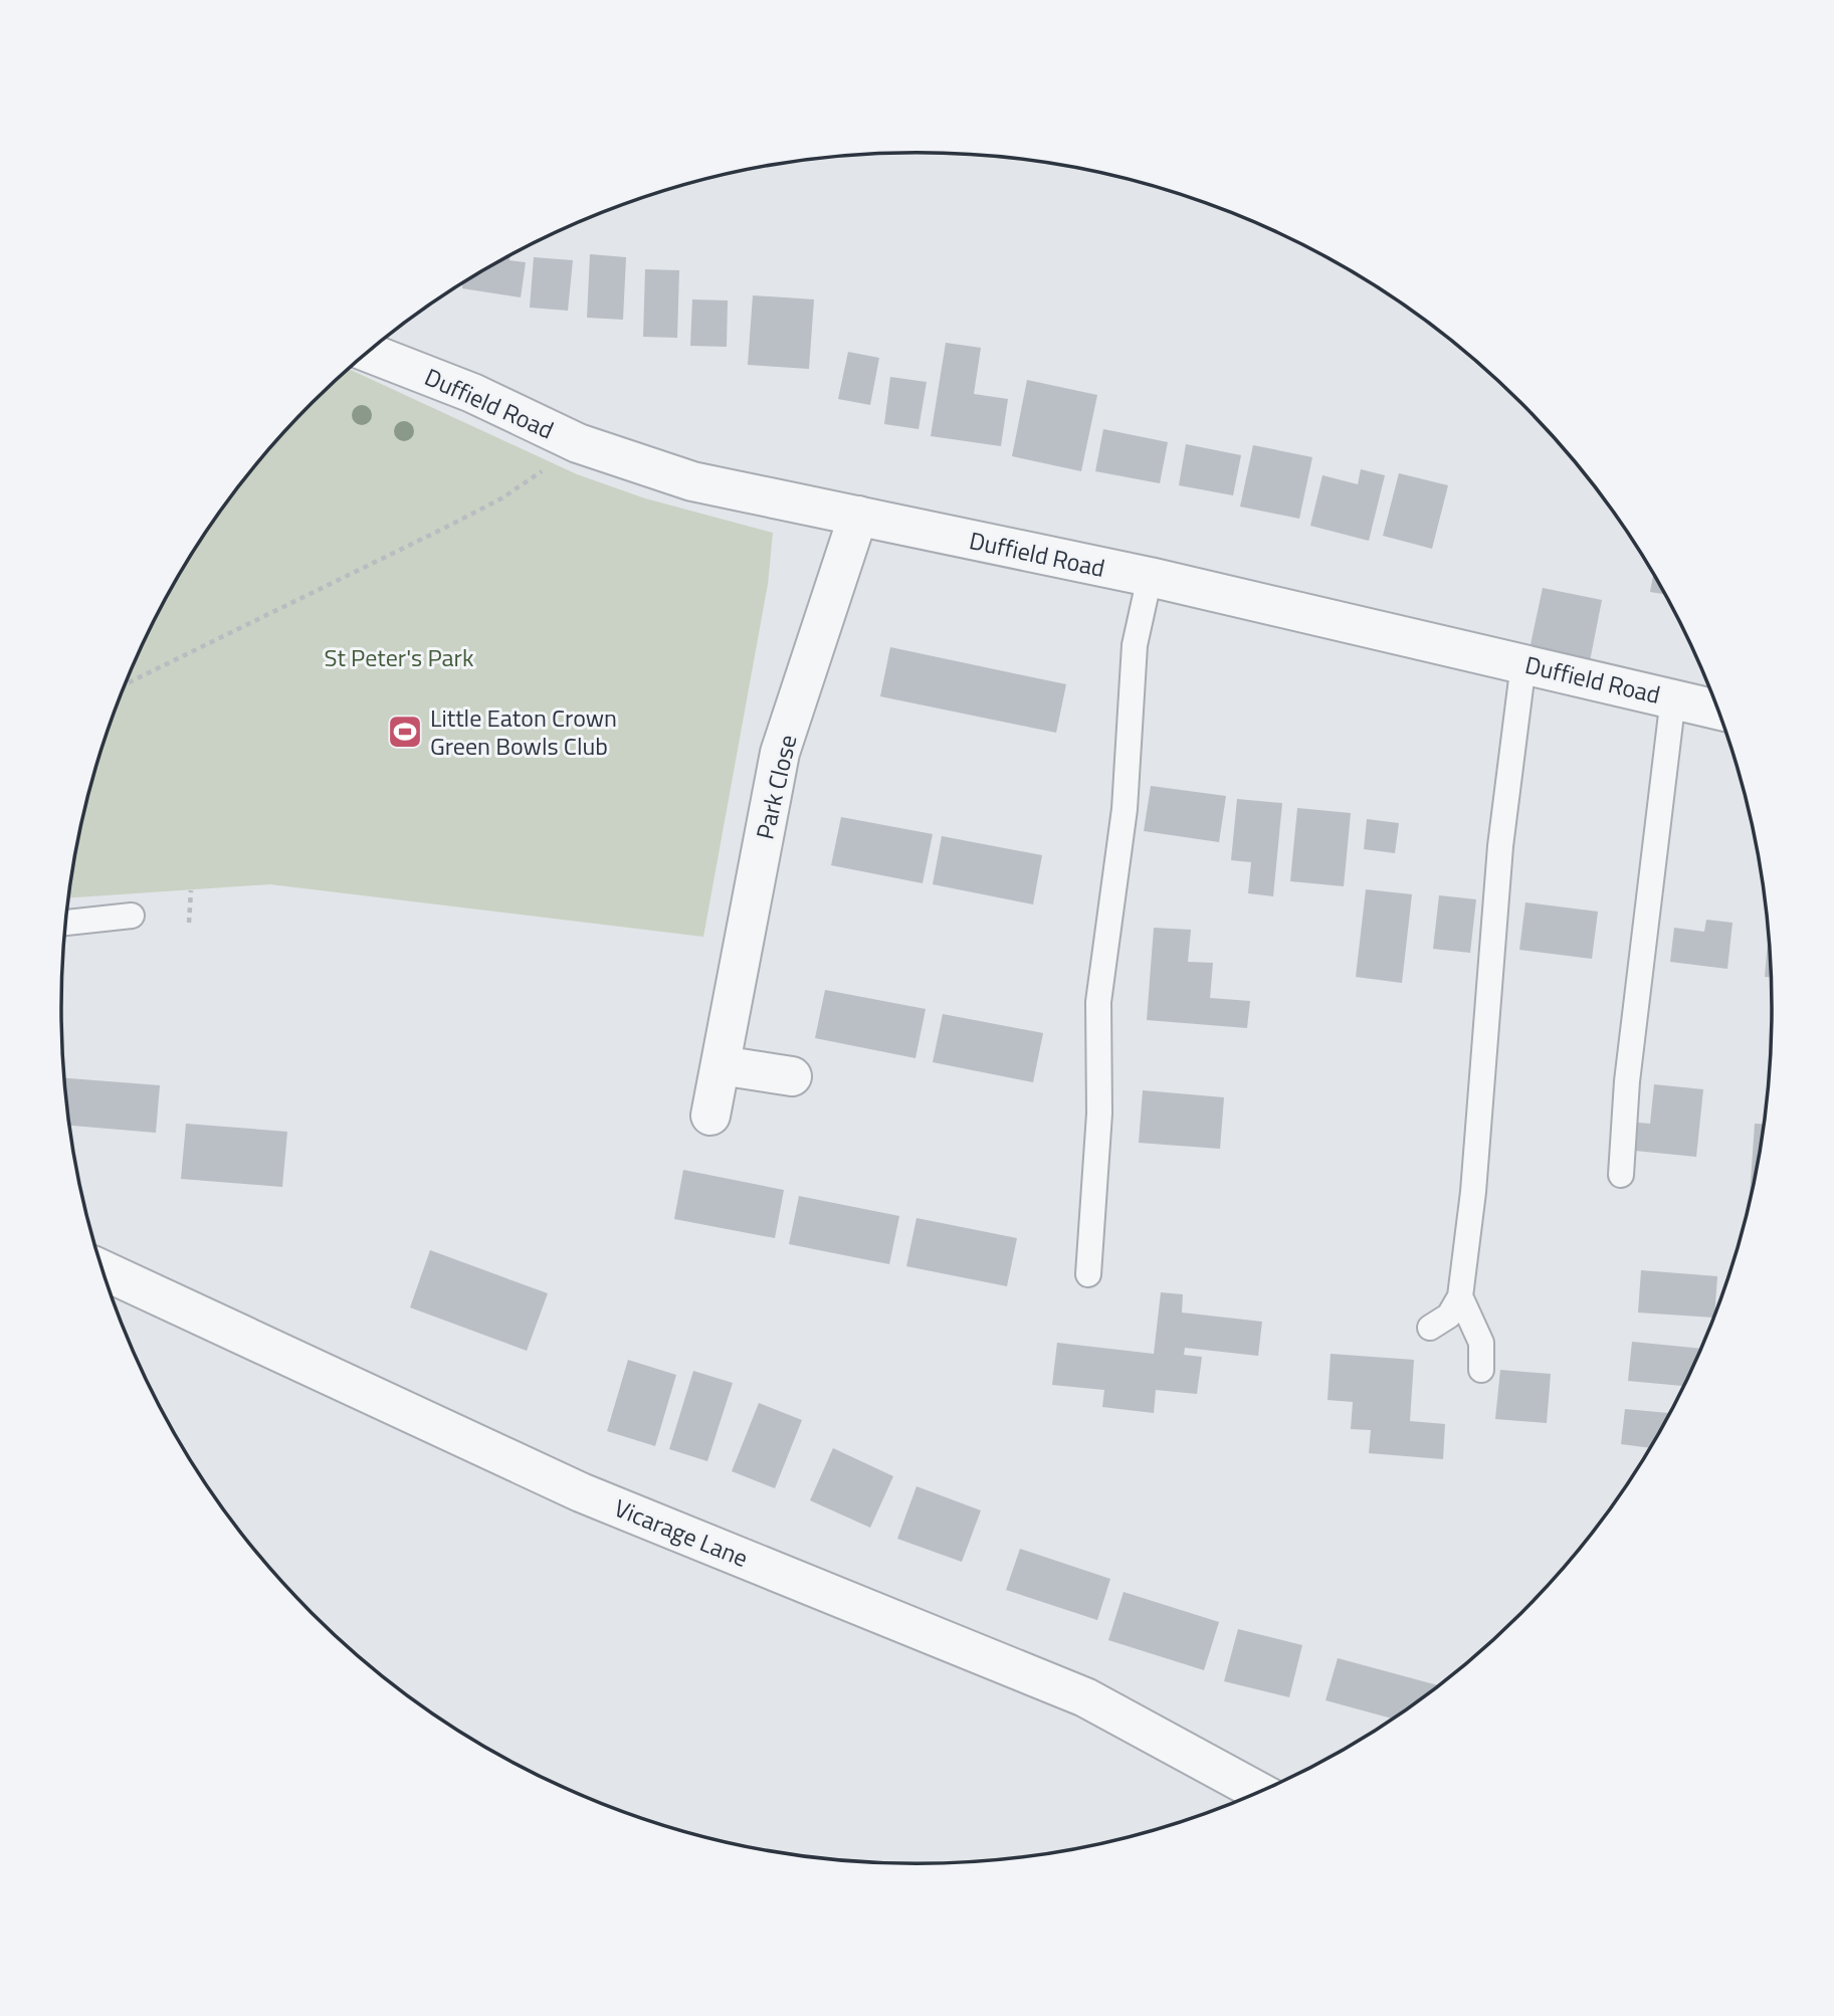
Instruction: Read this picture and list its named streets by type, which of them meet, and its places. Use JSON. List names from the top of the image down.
{
  "streets": {
    "street": ["Duffield Road", "Park Close", "Vicarage Lane"]
  },
  "crossings": [
    ["Duffield Road", "Park Close"]
  ],
  "parks": ["St Peter's Park"],
  "places": {
    "sports": ["Little Eaton Crown Green Bowls Club"]
  }
}
